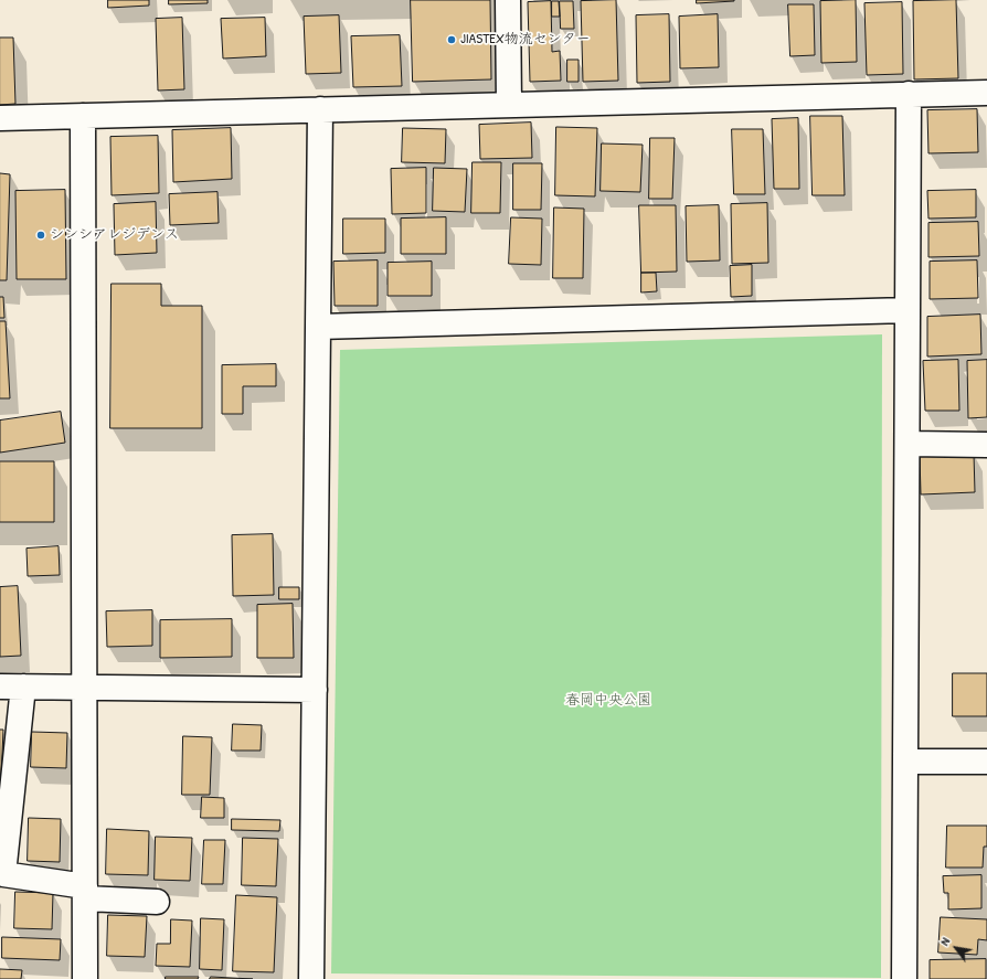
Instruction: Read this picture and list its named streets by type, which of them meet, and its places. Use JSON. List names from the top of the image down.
{
  "parks": ["春岡中央公園"],
  "places": ["JIASTEX物流センター", "シンシアレジデンス"],
  "north": "top left"
}
